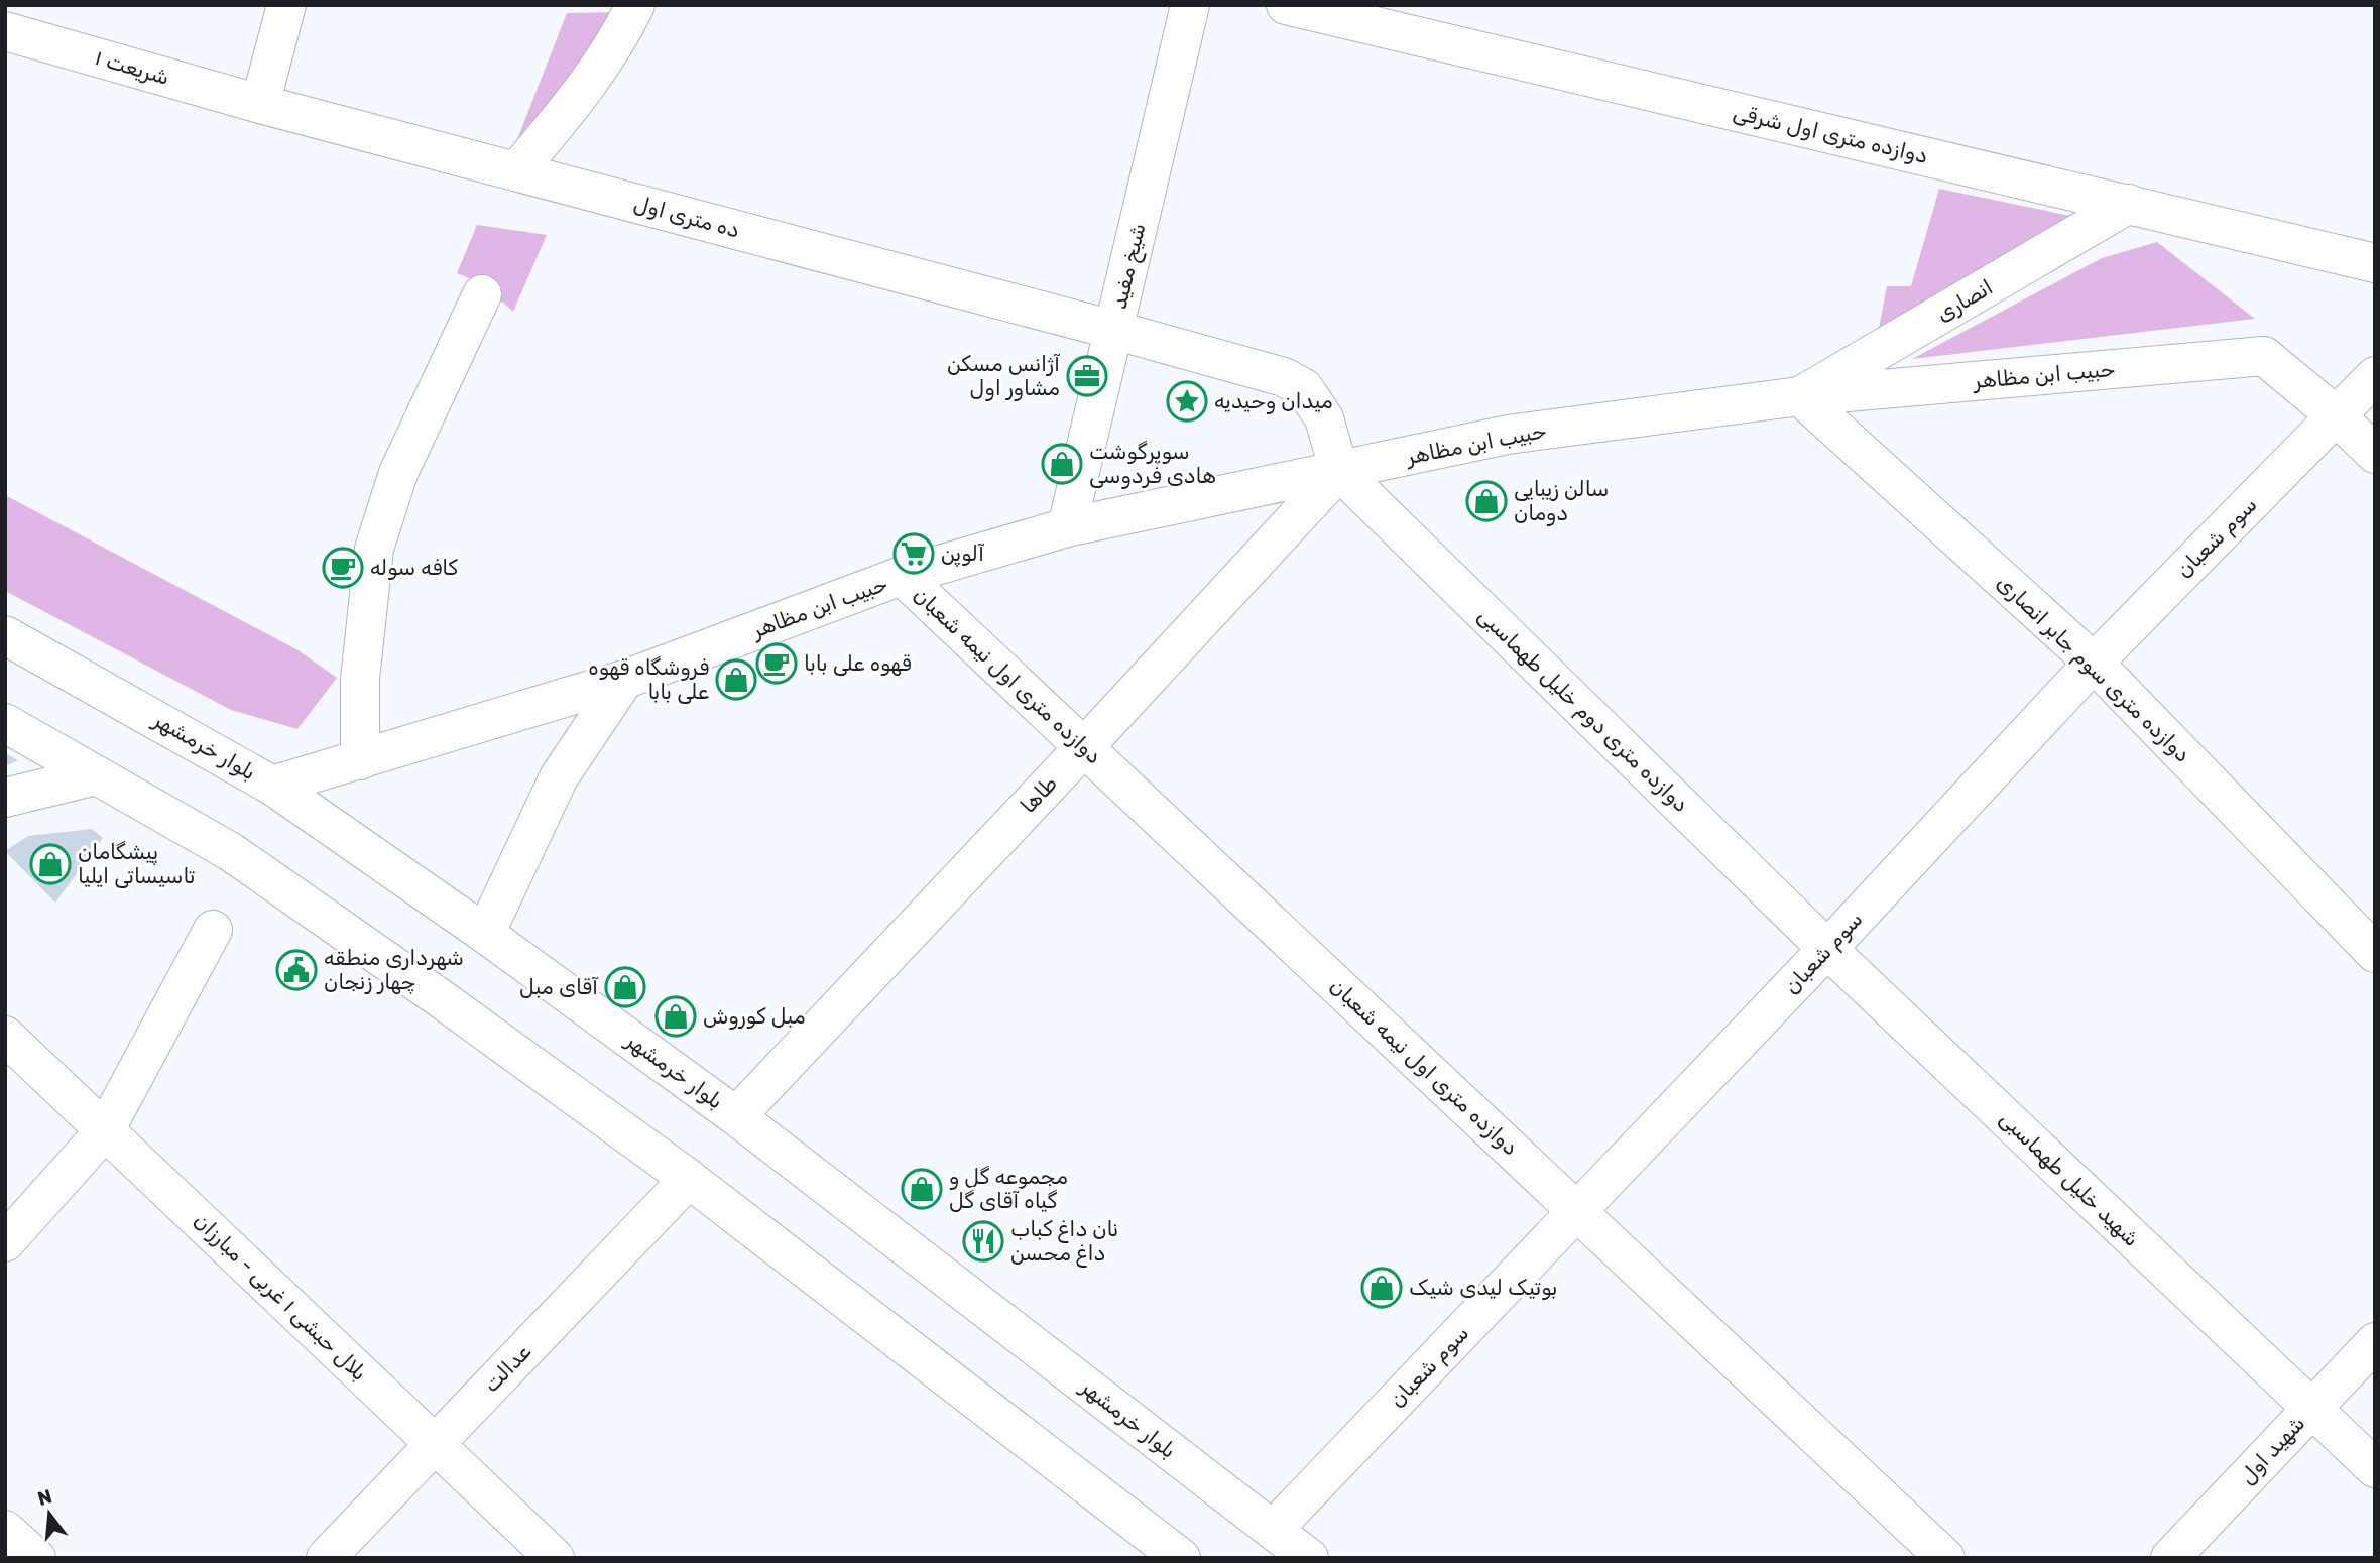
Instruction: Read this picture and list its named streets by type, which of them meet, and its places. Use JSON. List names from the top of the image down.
{
  "streets": {
    "street": [
      "شریعت ۱",
      "دوازده متری اول شرقی",
      "ده متری اول",
      "شیخ مفید",
      "انصاری",
      "حبیب ابن مظاهر",
      "سوم شعبان",
      "دوازده متری سوم جابر انصاری",
      "دوازده متری اول نیمه شعبان",
      "دوازده متری دوم خلیل طهماسبی",
      "بلوار خرمشهر",
      "طاها",
      "شهید خلیل طهماسبی",
      "بلال حبشی ۱ غربی - مبارزان",
      "عدالت",
      "شهید اول"
    ]
  },
  "crossings": [
    ["شریعت ۱", "ده متری اول"],
    ["دوازده متری اول شرقی", "انصاری"],
    ["ده متری اول", "شیخ مفید"],
    ["ده متری اول", "حبیب ابن مظاهر"],
    ["ده متری اول", "دوازده متری دوم خلیل طهماسبی"],
    ["ده متری اول", "طاها"],
    ["شیخ مفید", "حبیب ابن مظاهر"],
    ["انصاری", "حبیب ابن مظاهر"],
    ["انصاری", "دوازده متری سوم جابر انصاری"],
    ["حبیب ابن مظاهر", "سوم شعبان"],
    ["حبیب ابن مظاهر", "دوازده متری سوم جابر انصاری"],
    ["حبیب ابن مظاهر", "دوازده متری اول نیمه شعبان"],
    ["حبیب ابن مظاهر", "دوازده متری دوم خلیل طهماسبی"],
    ["حبیب ابن مظاهر", "بلوار خرمشهر"],
    ["حبیب ابن مظاهر", "طاها"],
    ["سوم شعبان", "دوازده متری سوم جابر انصاری"],
    ["سوم شعبان", "دوازده متری اول نیمه شعبان"],
    ["سوم شعبان", "دوازده متری دوم خلیل طهماسبی"],
    ["سوم شعبان", "بلوار خرمشهر"],
    ["سوم شعبان", "شهید خلیل طهماسبی"],
    ["دوازده متری اول نیمه شعبان", "طاها"],
    ["دوازده متری دوم خلیل طهماسبی", "طاها"],
    ["دوازده متری دوم خلیل طهماسبی", "شهید خلیل طهماسبی"],
    ["بلوار خرمشهر", "طاها"],
    ["شهید خلیل طهماسبی", "شهید اول"],
    ["بلال حبشی ۱ غربی - مبارزان", "عدالت"]
  ],
  "places": {
    "office": ["آژانس مسکن مشاور اول"],
    "place": ["میدان وحیدیه"],
    "shop": [
      "سوپرگوشت هادی فردوسی",
      "سالن زیبایی دومان",
      "فروشگاه قهوه علی بابا",
      "پیشگامان تاسیساتی ایلیا",
      "آقای مبل",
      "مبل کوروش",
      "مجموعه گل و گیاه آقای گل",
      "بوتیک لیدی شیک"
    ],
    "supermarket": ["آلوپن"],
    "cafe": ["کافه سوله", "قهوه علی بابا"],
    "public building": ["شهرداری منطقه چهار زنجان"],
    "restaurant": ["نان داغ کباب داغ محسن"]
  },
  "north": "top"
}
